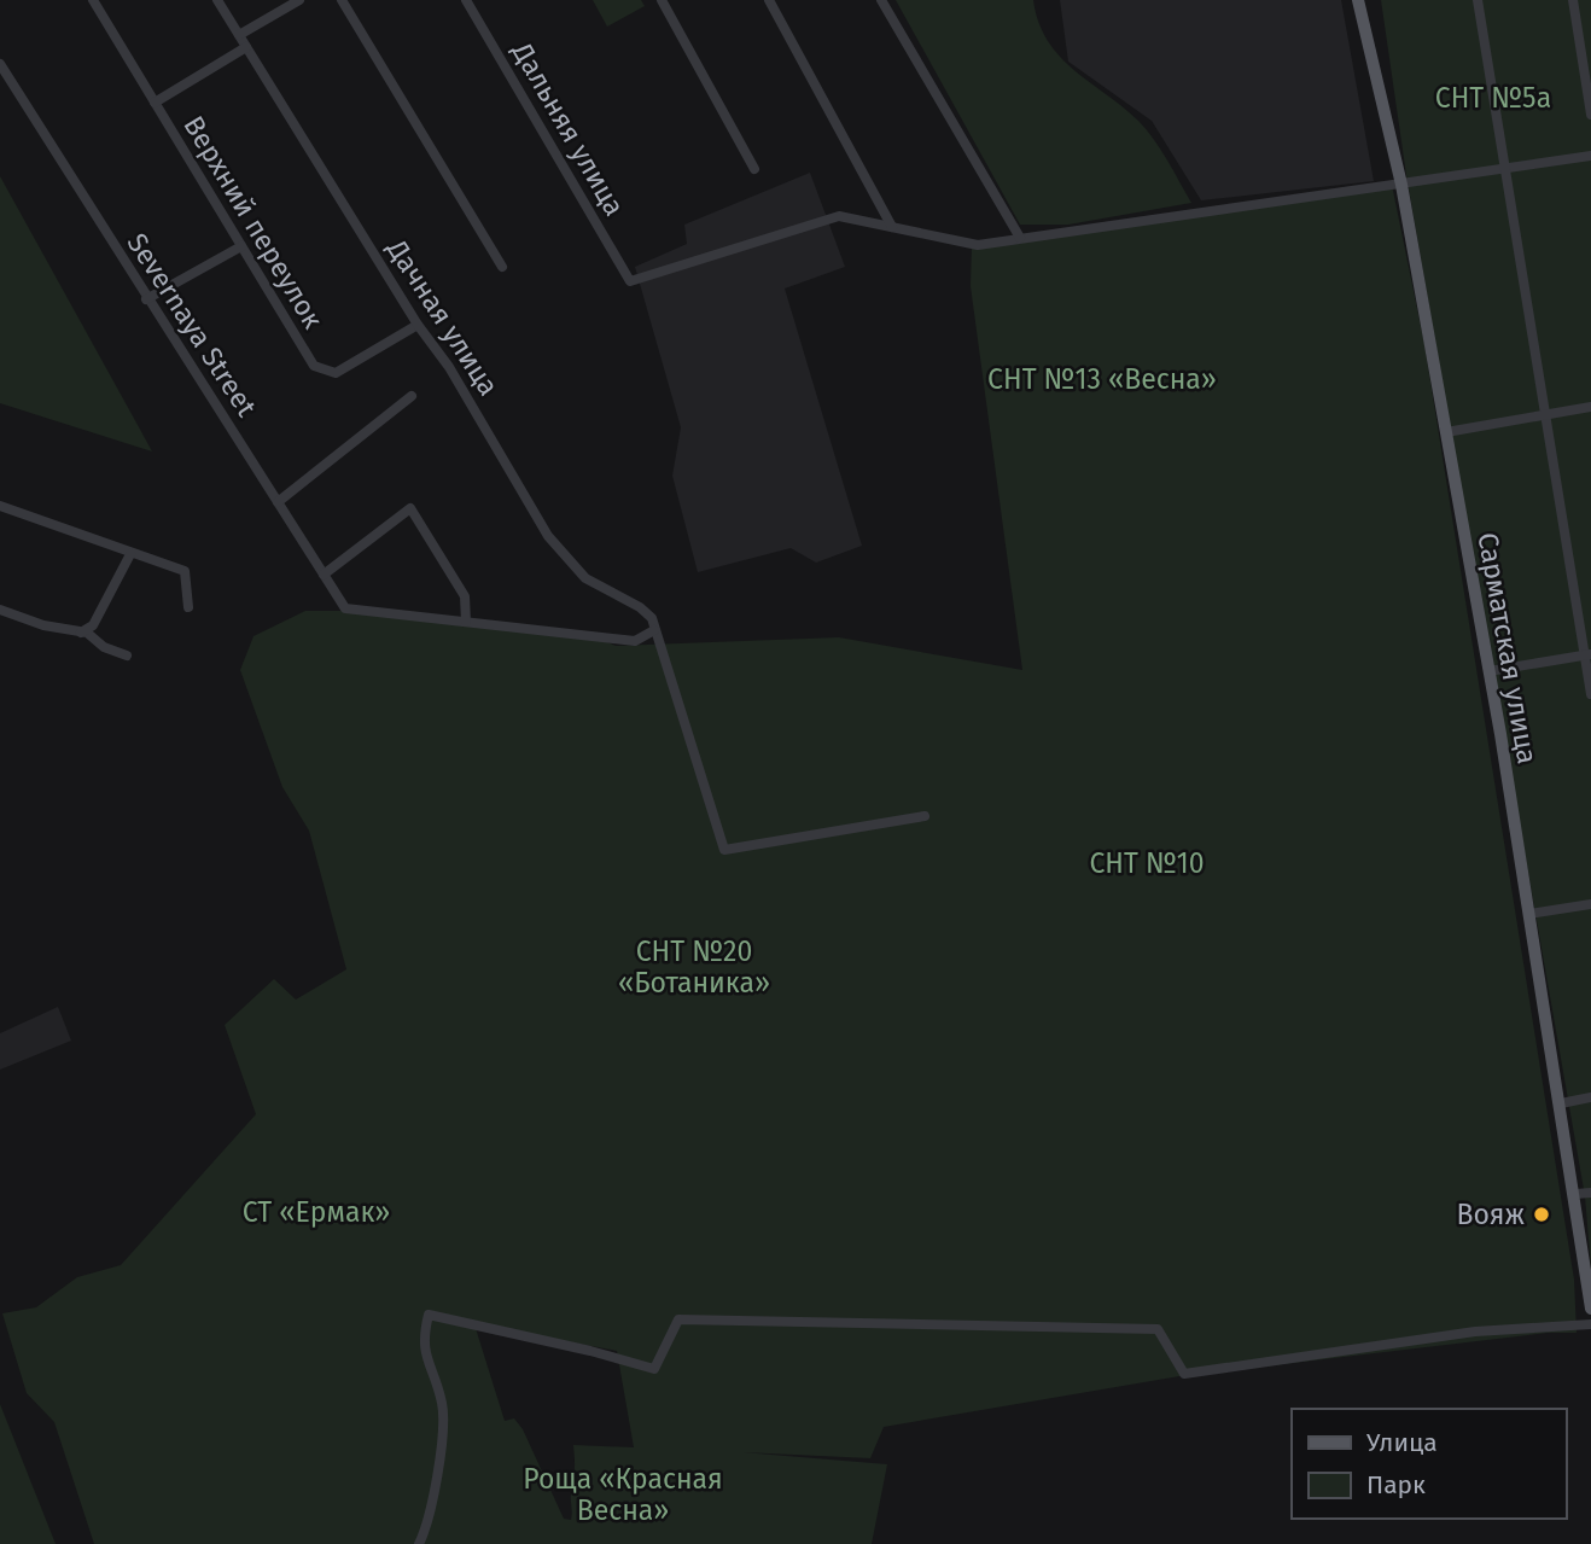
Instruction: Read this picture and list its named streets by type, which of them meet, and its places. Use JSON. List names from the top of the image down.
{
  "streets": {
    "main road": ["Сарматская улица"],
    "street": [
      "Дальняя улица",
      "Верхний переулок",
      "Дачная улица",
      "Severnaya Street"
    ]
  },
  "crossings": [
    ["Верхний переулок", "Дачная улица"]
  ],
  "parks": [
    "СНТ №5а",
    "СНТ №13 «Весна»",
    "СНТ №10",
    "СНТ №20 «Ботаника»",
    "СТ «Ермак»",
    "Роща «Красная Весна»"
  ],
  "places": ["Вояж"],
  "legend": ["Улица", "Парк"]
}
